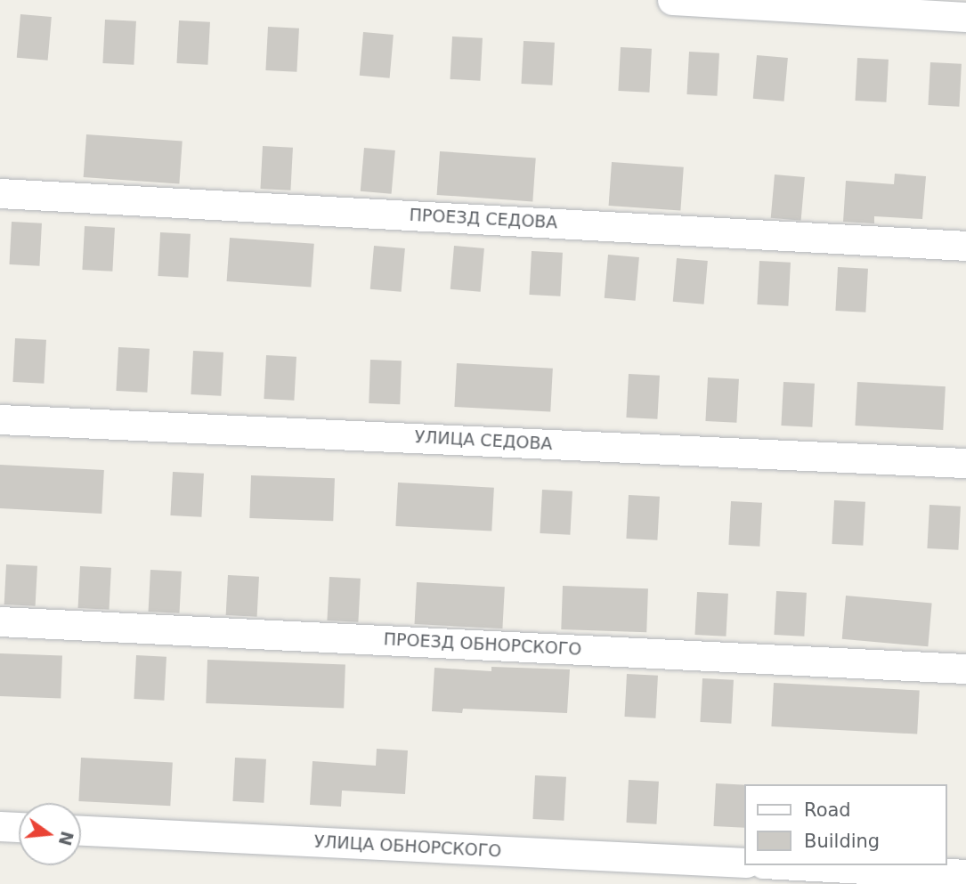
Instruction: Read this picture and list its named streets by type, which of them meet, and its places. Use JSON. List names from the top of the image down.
{
  "streets": {
    "street": [
      "ПРОЕЗД СЕДОВА",
      "УЛИЦА СЕДОВА",
      "ПРОЕЗД ОБНОРСКОГО",
      "УЛИЦА ОБНОРСКОГО"
    ]
  },
  "legend": ["Road", "Building"],
  "north": "right"
}
